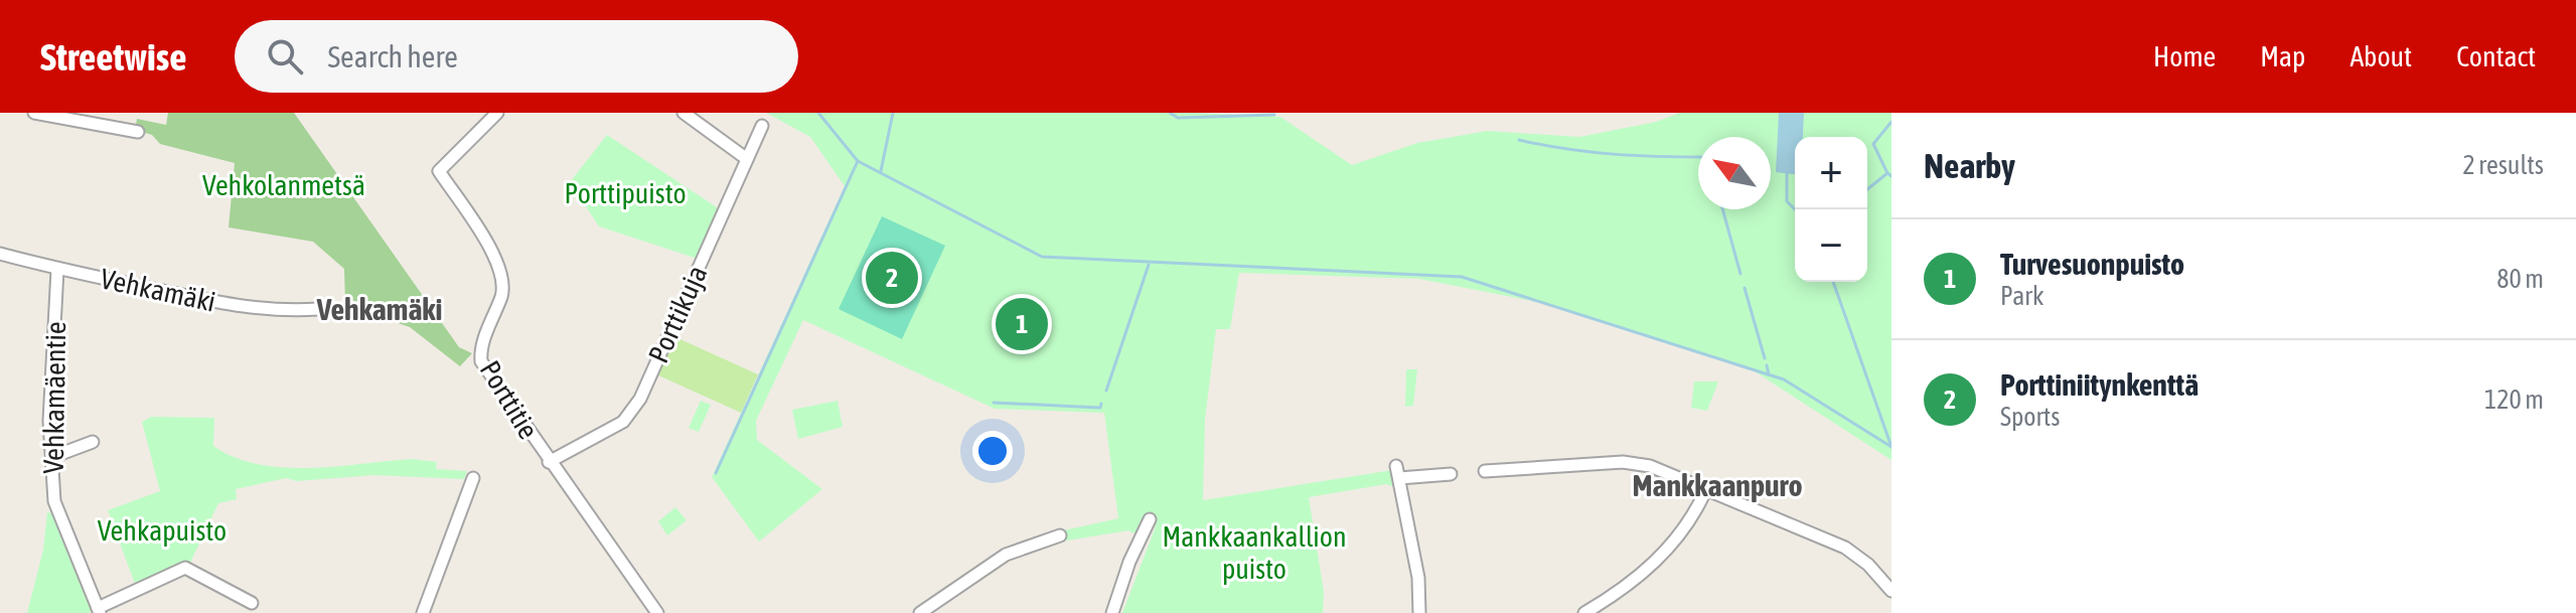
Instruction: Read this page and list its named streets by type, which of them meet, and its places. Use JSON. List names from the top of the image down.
{
  "streets": {
    "street": [
      "Vehkamäki",
      "Porttikuja",
      "Vehkamäentie",
      "Porttitie"
    ]
  },
  "crossings": [
    ["Vehkamäki", "Vehkamäentie"],
    ["Porttikuja", "Porttitie"]
  ],
  "districts": ["Vehkamäki", "Mankkaanpuro"],
  "parks": [
    "Vehkolanmetsä",
    "Porttipuisto",
    "Vehkapuisto",
    "Mankkaankallion puisto"
  ],
  "north": "top left",
  "page": {
    "header": "Streetwise",
    "search": "Search here",
    "nav": [
      "Home",
      "Map",
      "About",
      "Contact"
    ],
    "heading": ["Nearby", "2 results"],
    "map_buttons": ["+", "−"],
    "list": [
      {
        "mark": "1",
        "name": "Turvesuonpuisto",
        "note": "Park",
        "value": "80 m"
      },
      {
        "mark": "2",
        "name": "Porttiniitynkenttä",
        "note": "Sports",
        "value": "120 m"
      }
    ],
    "pins": ["2", "1"]
  }
}
